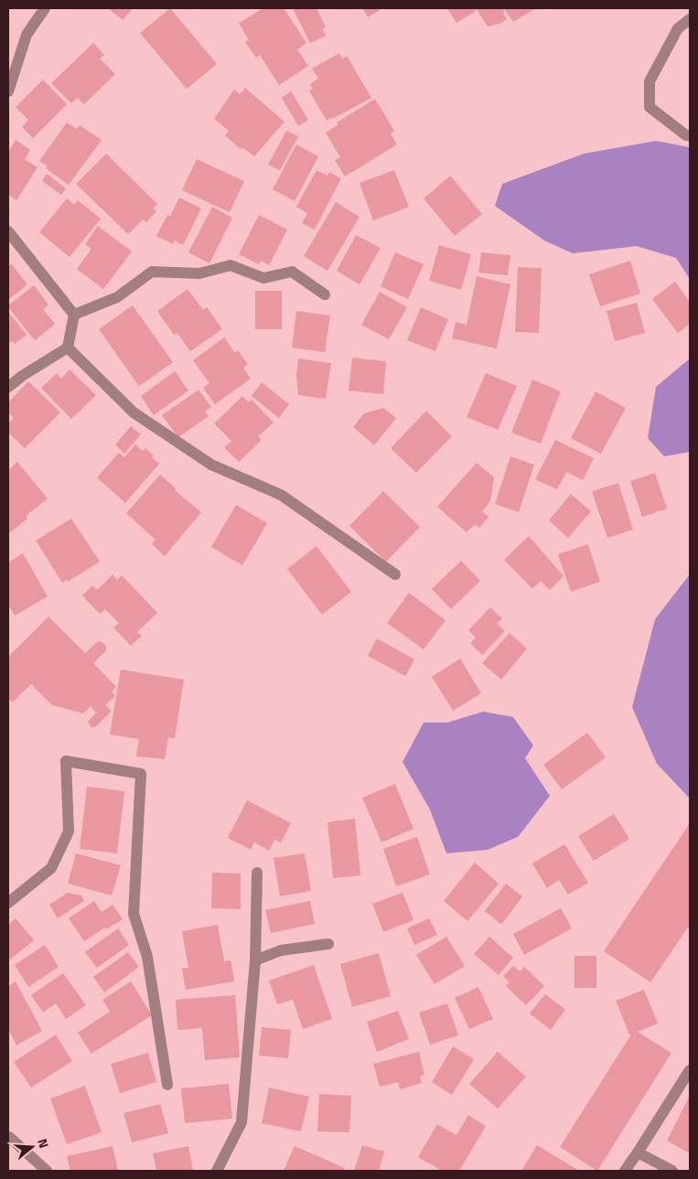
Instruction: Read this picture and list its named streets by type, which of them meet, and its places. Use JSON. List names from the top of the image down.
{
  "north": "right"
}
